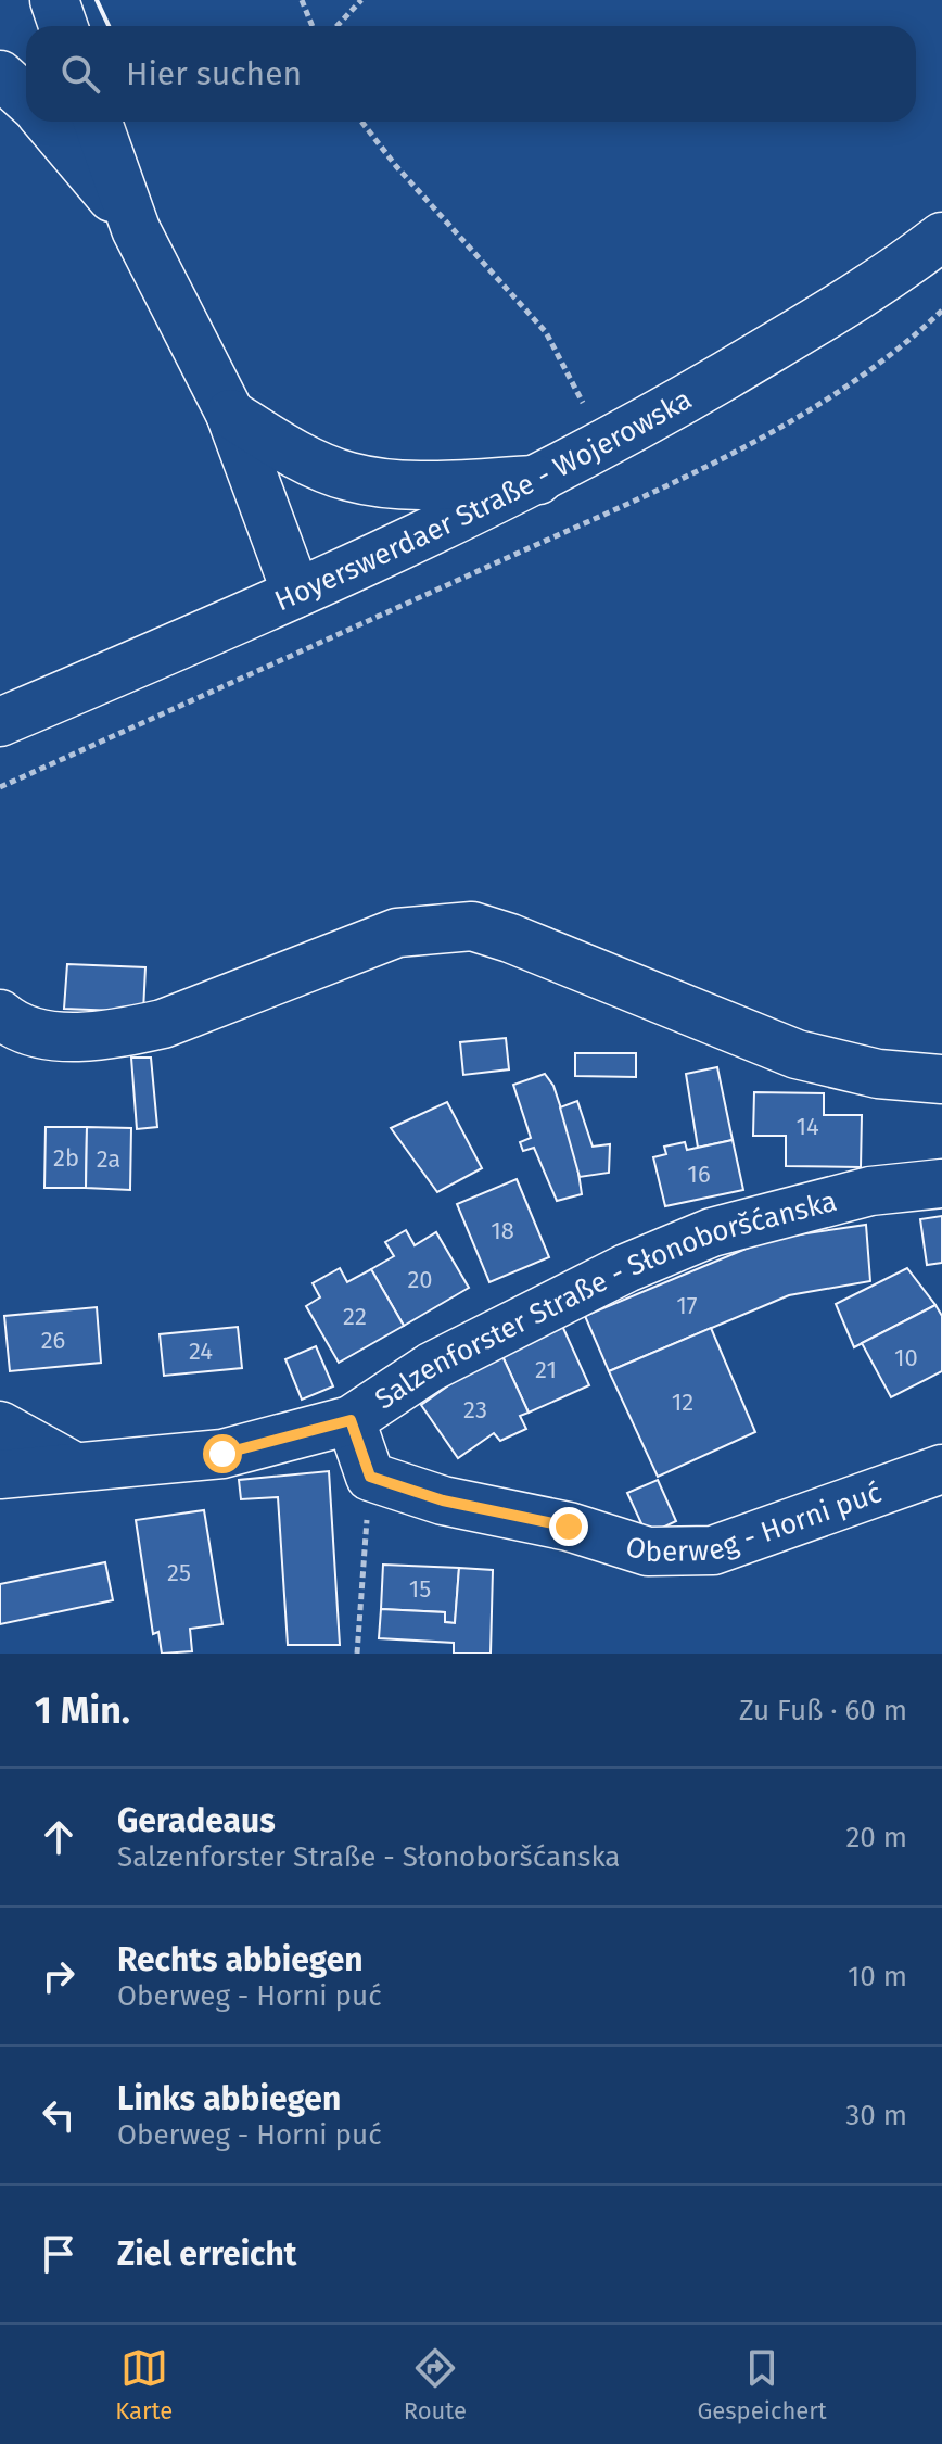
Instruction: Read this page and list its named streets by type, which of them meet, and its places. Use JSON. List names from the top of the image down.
{
  "streets": {
    "main road": ["Hoyerswerdaer Straße - Wojerowska", "Salzenforster Straße - Słonoboršćanska", "Oberweg - Horni puć"]
  },
  "house_numbers": [
    "14",
    "2b",
    "2a",
    "16",
    "18",
    "20",
    "17",
    "22",
    "26",
    "24",
    "10",
    "21",
    "12",
    "23",
    "25",
    "15"
  ],
  "page": {
    "search": "Hier suchen",
    "heading": ["1 Min.", "Zu Fuß · 60 m"],
    "list": [
      ["Geradeaus", "Salzenforster Straße - Słonoboršćanska", "20 m"],
      ["Rechts abbiegen", "Oberweg - Horni puć", "10 m"],
      ["Links abbiegen", "Oberweg - Horni puć", "30 m"],
      "Ziel erreicht"
    ],
    "nav": ["Karte", "Route", "Gespeichert"]
  }
}
